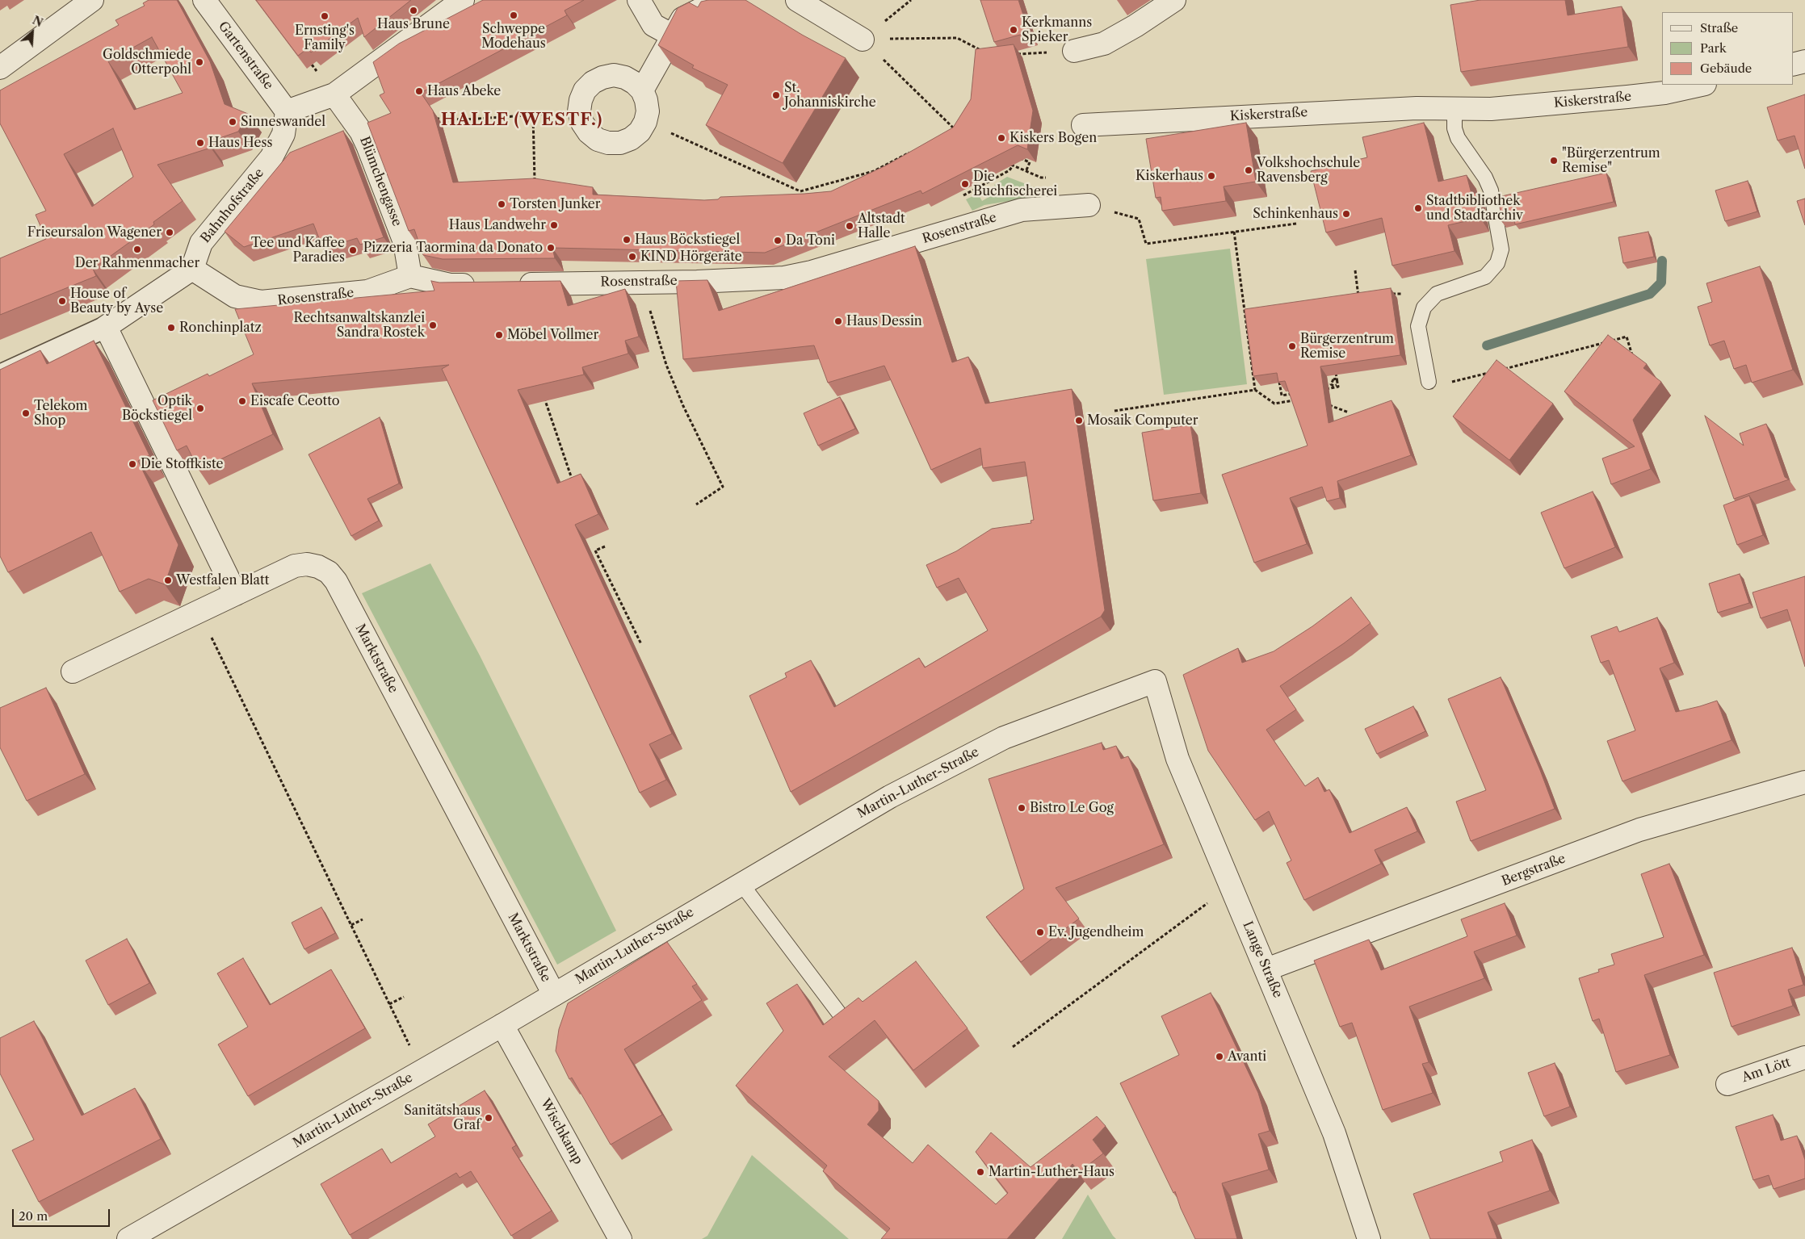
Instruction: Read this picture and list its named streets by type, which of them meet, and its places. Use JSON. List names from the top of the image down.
{
  "streets": {
    "street": [
      "Gartenstraße",
      "Kiskerstraße",
      "Blümchengasse",
      "Bahnhofstraße",
      "Rosenstraße",
      "Marktstraße",
      "Martin-Luther-Straße",
      "Bergstraße",
      "Lange Straße",
      "Am Lött",
      "Wischkamp"
    ]
  },
  "crossings": [
    ["Gartenstraße", "Bahnhofstraße"],
    ["Blümchengasse", "Rosenstraße"],
    ["Bahnhofstraße", "Rosenstraße"],
    ["Marktstraße", "Martin-Luther-Straße"],
    ["Martin-Luther-Straße", "Lange Straße"],
    ["Martin-Luther-Straße", "Wischkamp"],
    ["Bergstraße", "Lange Straße"]
  ],
  "districts": ["HALLE (WESTF.)"],
  "places": [
    "Haus Brune",
    "Schweppe Modehaus",
    "Ernsting's Family",
    "Kerkmanns Spieker",
    "Goldschmiede Otterpohl",
    "Haus Abeke",
    "St. Johanniskirche",
    "Sinneswandel",
    "Kiskers Bogen",
    "Haus Hess",
    "\"Bürgerzentrum Remise\"",
    "Volkshochschule Ravensberg",
    "Kiskerhaus",
    "Die Buchfischerei",
    "Torsten Junker",
    "Stadtbibliothek und Stadtarchiv",
    "Schinkenhaus",
    "Haus Landwehr",
    "Altstadt Halle",
    "Friseursalon Wagener",
    "Haus Böckstiegel",
    "Da Toni",
    "Pizzeria Taormina da Donato",
    "Der Rahmenmacher",
    "Tee und Kaffee Paradies",
    "KIND Hörgeräte",
    "House of Beauty by Ayse",
    "Haus Dessin",
    "Rechtsanwaltskanzlei Sandra Rostek",
    "Ronchinplatz",
    "Möbel Vollmer",
    "Bürgerzentrum Remise",
    "Eiscafe Ceotto",
    "Optik Böckstiegel",
    "Telekom Shop",
    "Mosaik Computer",
    "Die Stoffkiste",
    "Westfalen Blatt",
    "Bistro Le Gog",
    "Ev. Jugendheim",
    "Avanti",
    "Sanitätshaus Graf",
    "Martin-Luther-Haus"
  ],
  "legend": ["Straße", "Park", "Gebäude"],
  "scale_bar": "20 m",
  "north": "top right"
}
